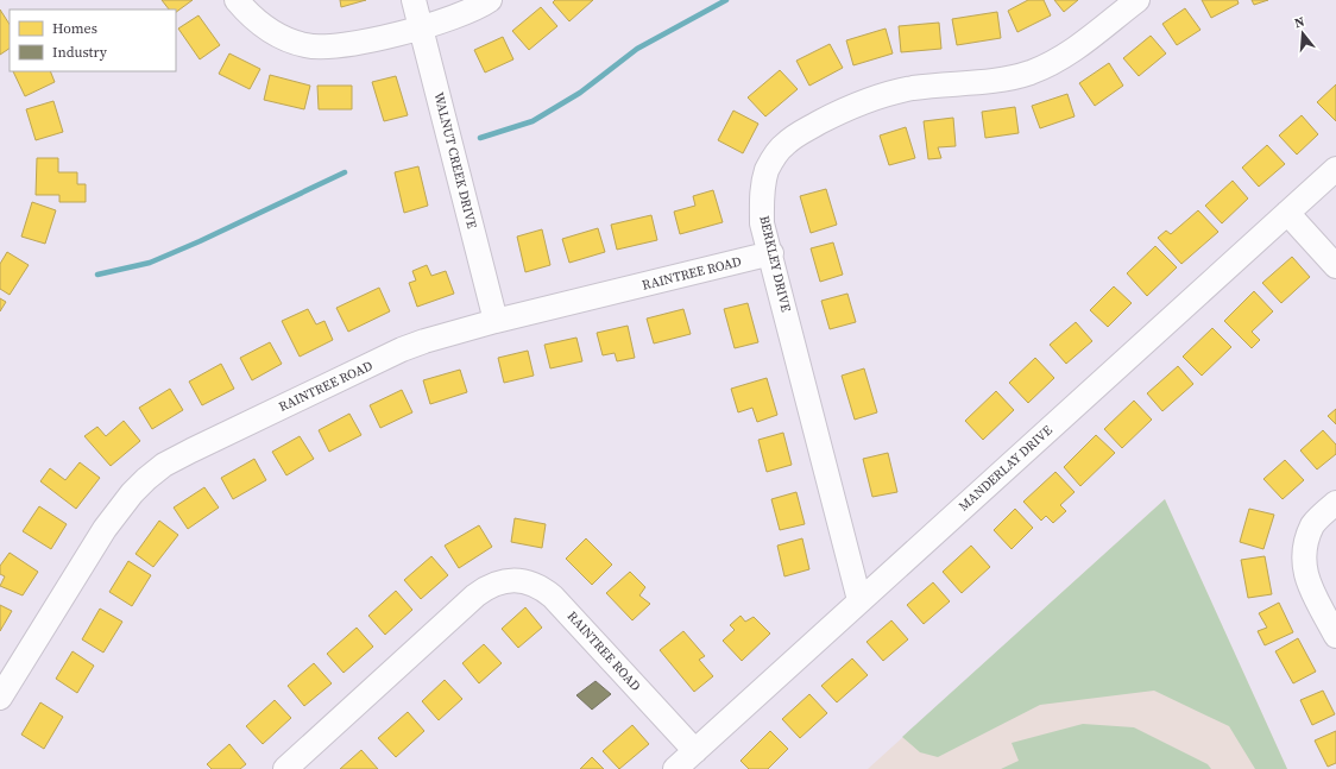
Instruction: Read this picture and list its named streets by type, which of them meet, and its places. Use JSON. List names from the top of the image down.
{
  "streets": {
    "street": [
      "WALNUT CREEK DRIVE",
      "BERKLEY DRIVE",
      "RAINTREE ROAD",
      "MANDERLAY DRIVE"
    ]
  },
  "crossings": [
    ["WALNUT CREEK DRIVE", "RAINTREE ROAD"],
    ["BERKLEY DRIVE", "RAINTREE ROAD"],
    ["BERKLEY DRIVE", "MANDERLAY DRIVE"],
    ["RAINTREE ROAD", "MANDERLAY DRIVE"]
  ],
  "legend": ["Homes", "Industry"],
  "north": "top"
}
